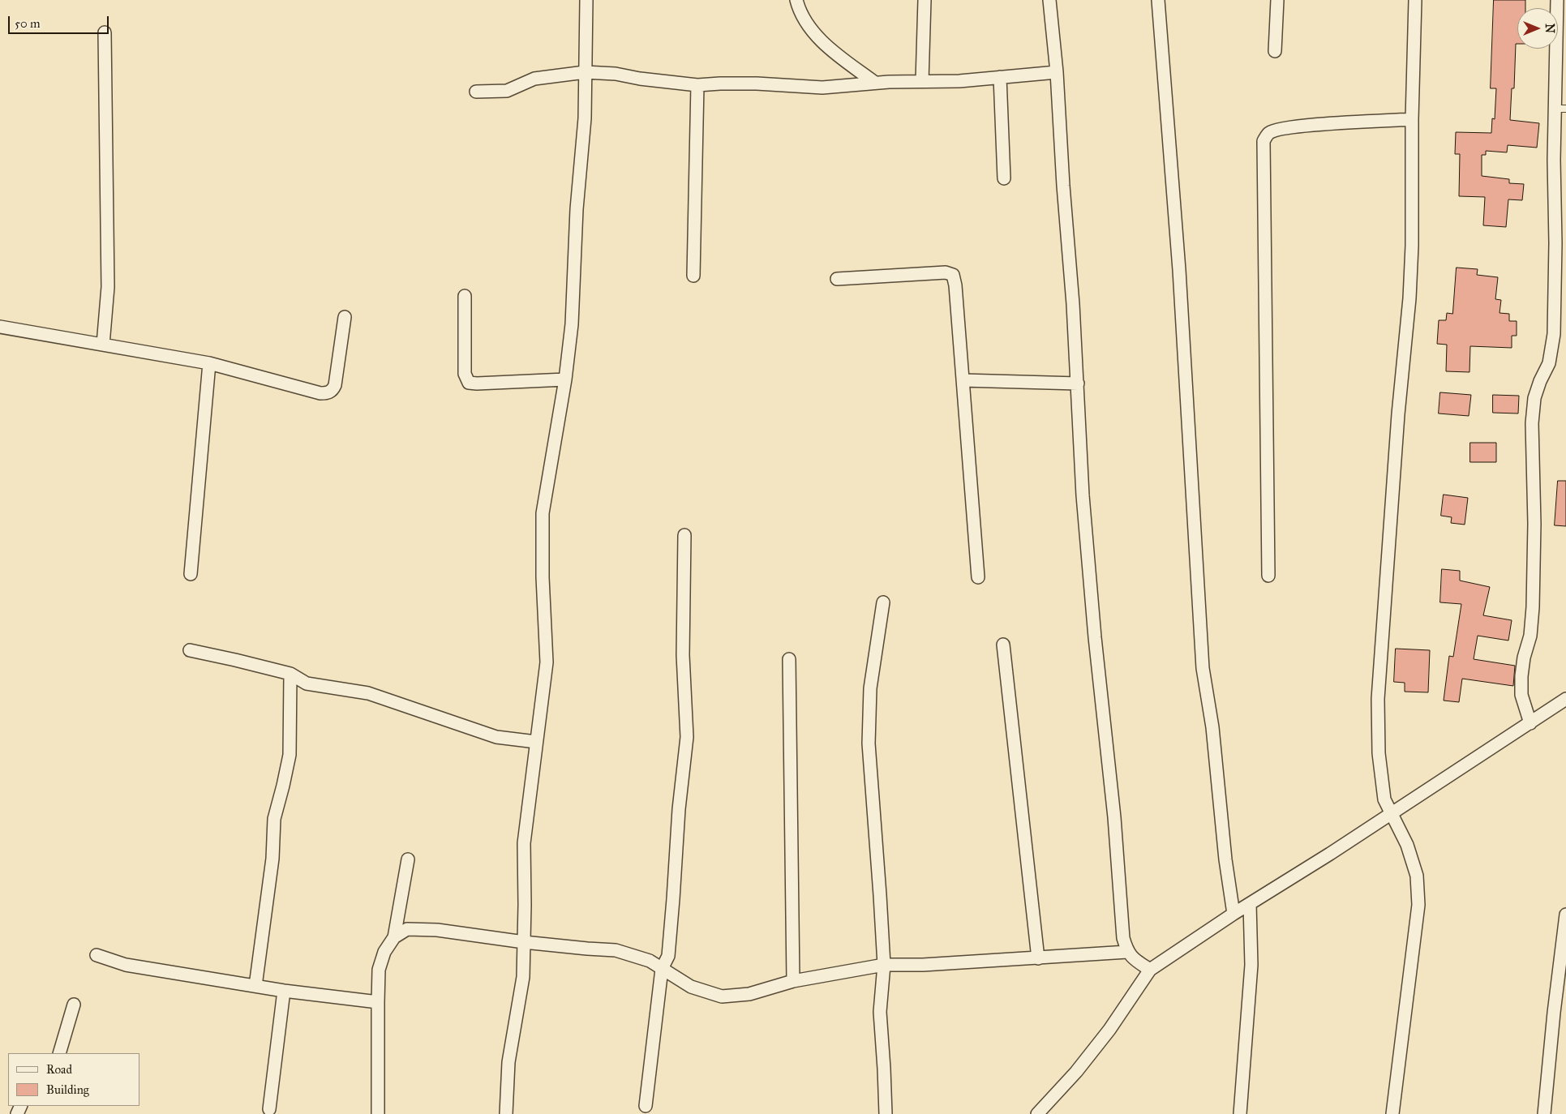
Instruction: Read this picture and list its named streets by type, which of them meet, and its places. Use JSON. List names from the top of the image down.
{
  "legend": ["Road", "Building"],
  "scale_bar": "50 m",
  "north": "right"
}
